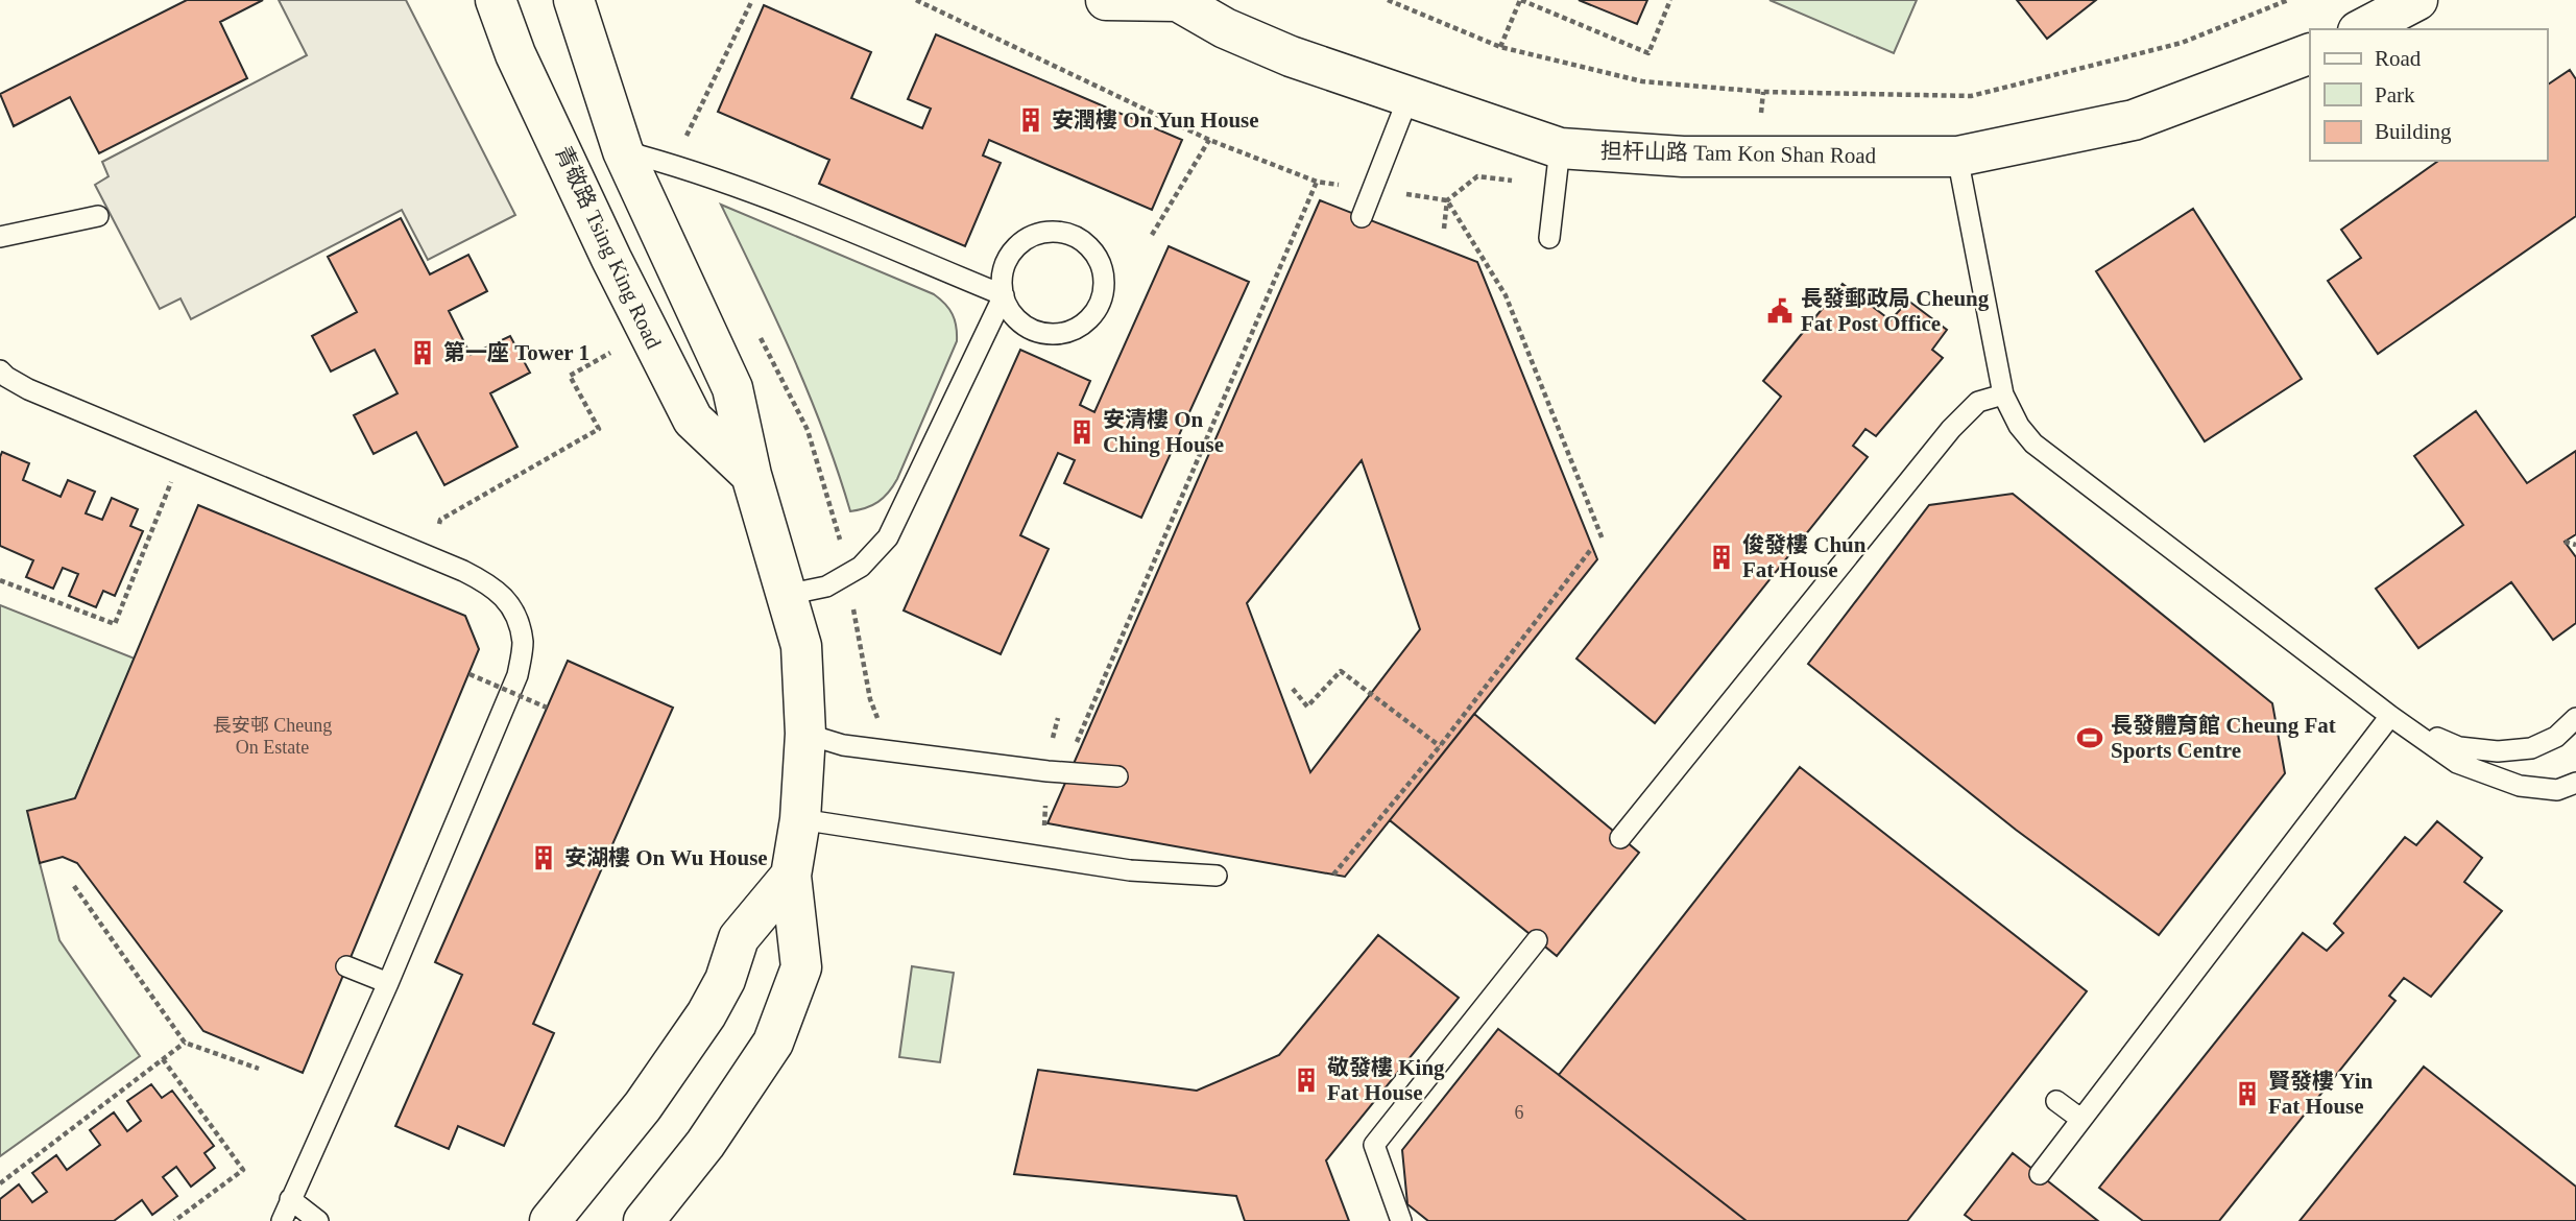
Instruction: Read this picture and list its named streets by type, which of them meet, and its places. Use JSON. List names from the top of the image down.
{
  "streets": {
    "main road": ["担杆山路 Tam Kon Shan Road", "青敬路 Tsing King Road"]
  },
  "places": {
    "building": [
      "安潤樓 On Yun House",
      "第一座 Tower 1",
      "安清樓 On Ching House",
      "俊發樓 Chun Fat House",
      "安湖樓 On Wu House",
      "敬發樓 King Fat House",
      "賢發樓 Yin Fat House"
    ],
    "public building": ["長發郵政局 Cheung Fat Post Office"],
    "sports": ["長發體育館 Cheung Fat Sports Centre"]
  },
  "house_numbers": ["長安邨 Cheung On Estate", "6"],
  "legend": ["Road", "Park", "Building"]
}
